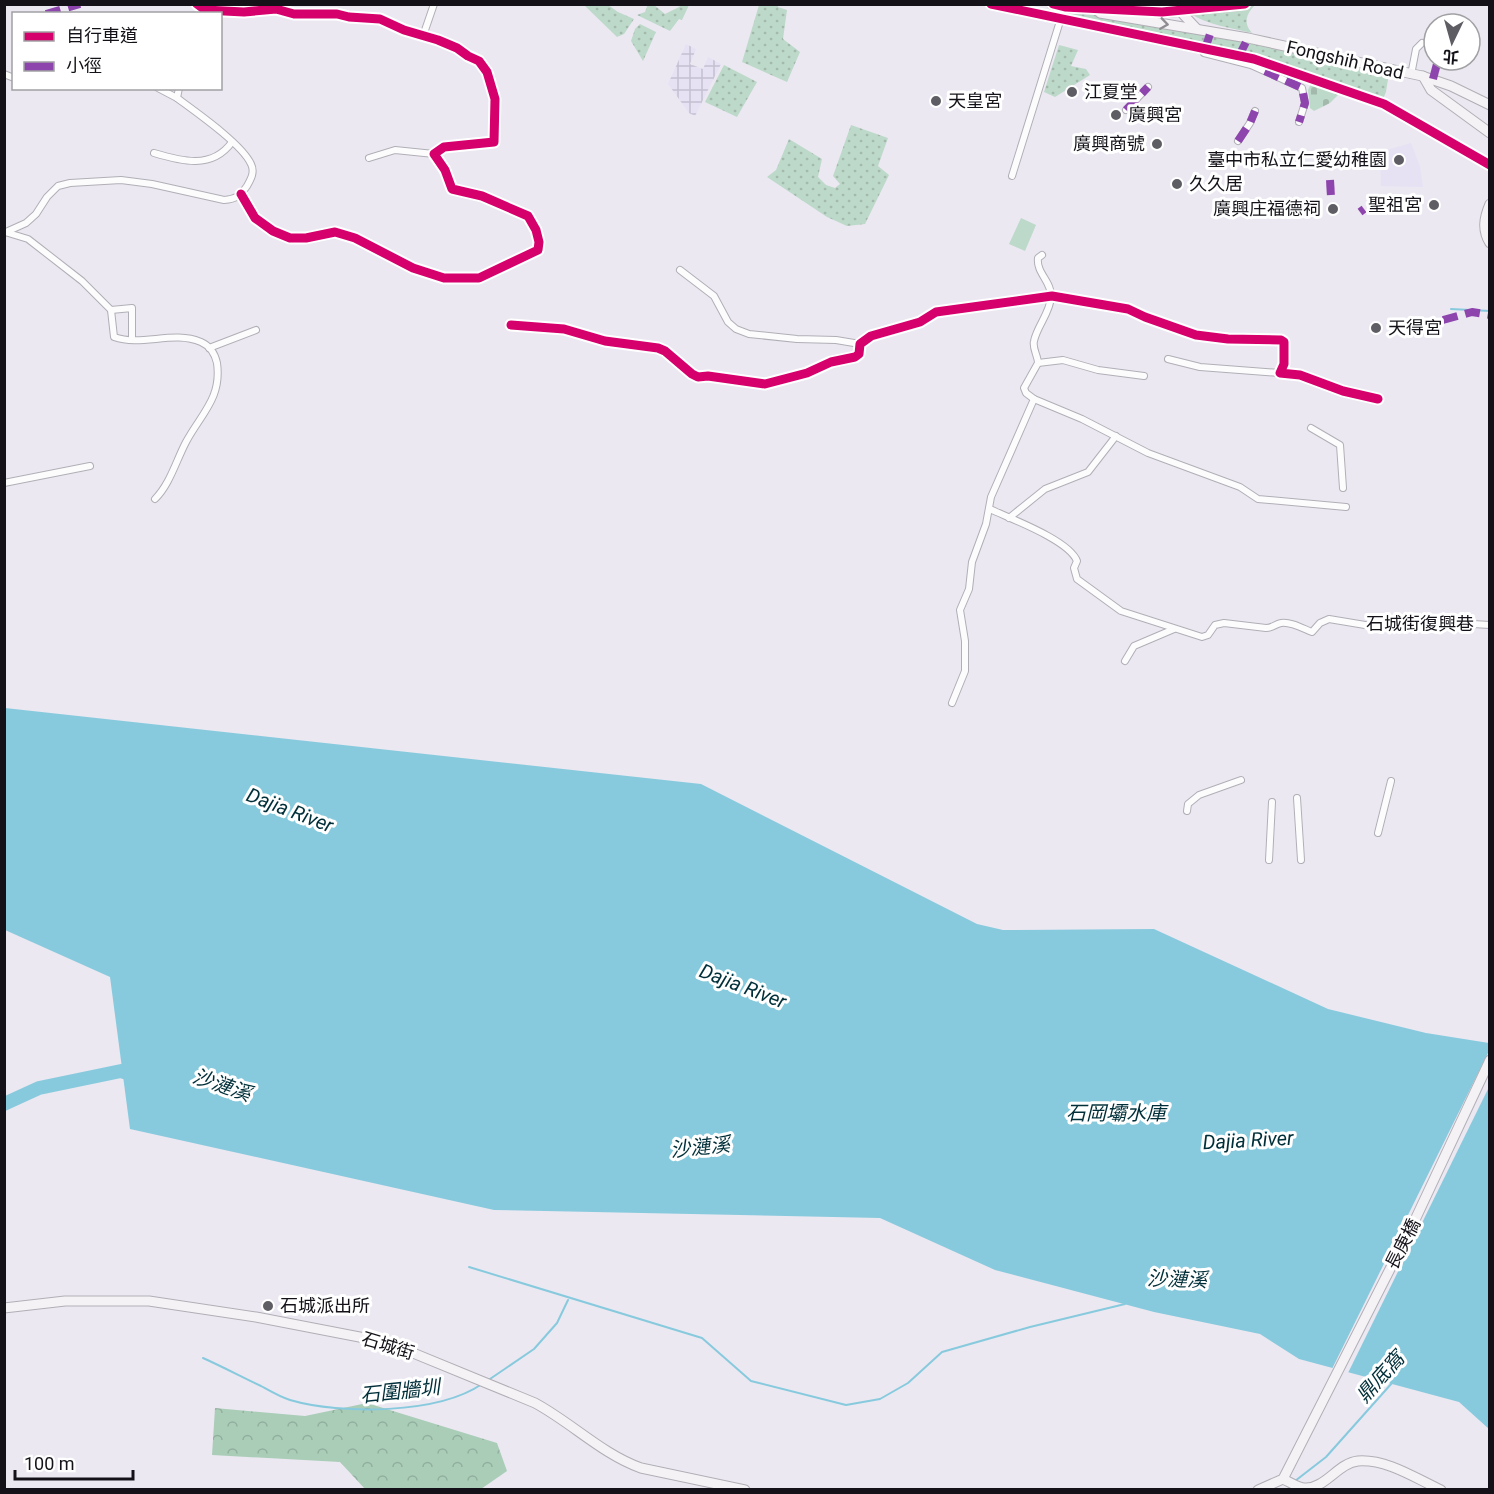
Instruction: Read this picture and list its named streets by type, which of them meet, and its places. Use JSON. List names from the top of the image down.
{
  "streets": {
    "street": [
      "Fongshih Road",
      "石城街復興巷",
      "長庚橋",
      "石城街"
    ]
  },
  "water": [
    "Dajia River",
    "沙漣溪",
    "石岡壩水庫",
    "鼎底窩",
    "石圍牆圳"
  ],
  "places": [
    "江夏堂",
    "天皇宮",
    "廣興宮",
    "廣興商號",
    "臺中市私立仁愛幼稚園",
    "久久居",
    "聖祖宮",
    "廣興庄福德祠",
    "天得宮",
    "石城派出所"
  ],
  "legend": ["自行車道", "小徑"],
  "scale_bar": "100 m",
  "north": "bottom"
}
